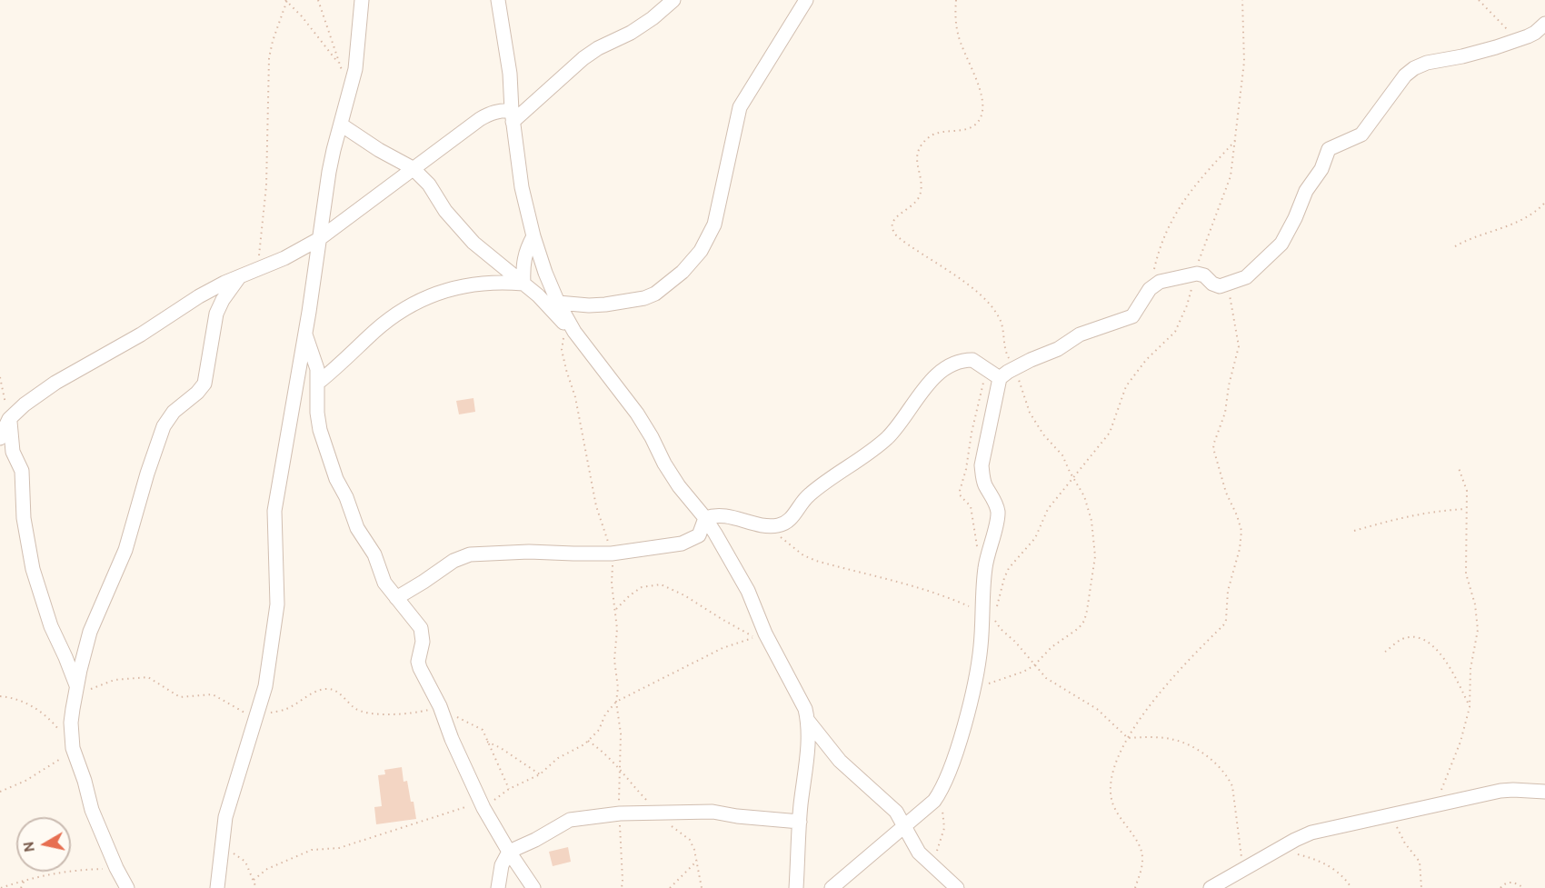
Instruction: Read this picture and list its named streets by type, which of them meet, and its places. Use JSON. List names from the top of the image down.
{
  "north": "left"
}
